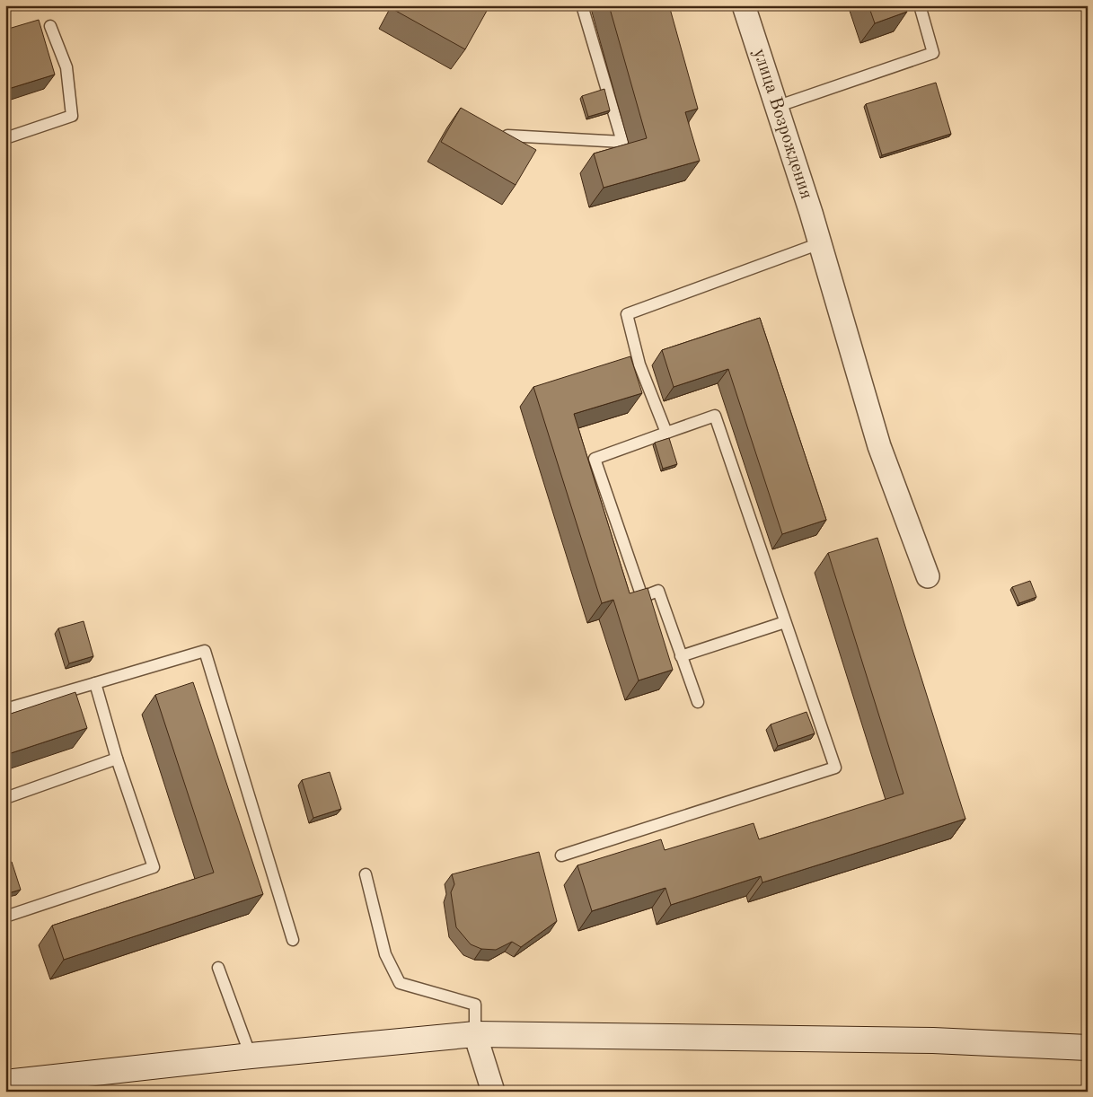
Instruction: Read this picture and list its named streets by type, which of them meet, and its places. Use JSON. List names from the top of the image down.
{
  "streets": {
    "street": ["улица Возрождения"]
  }
}
